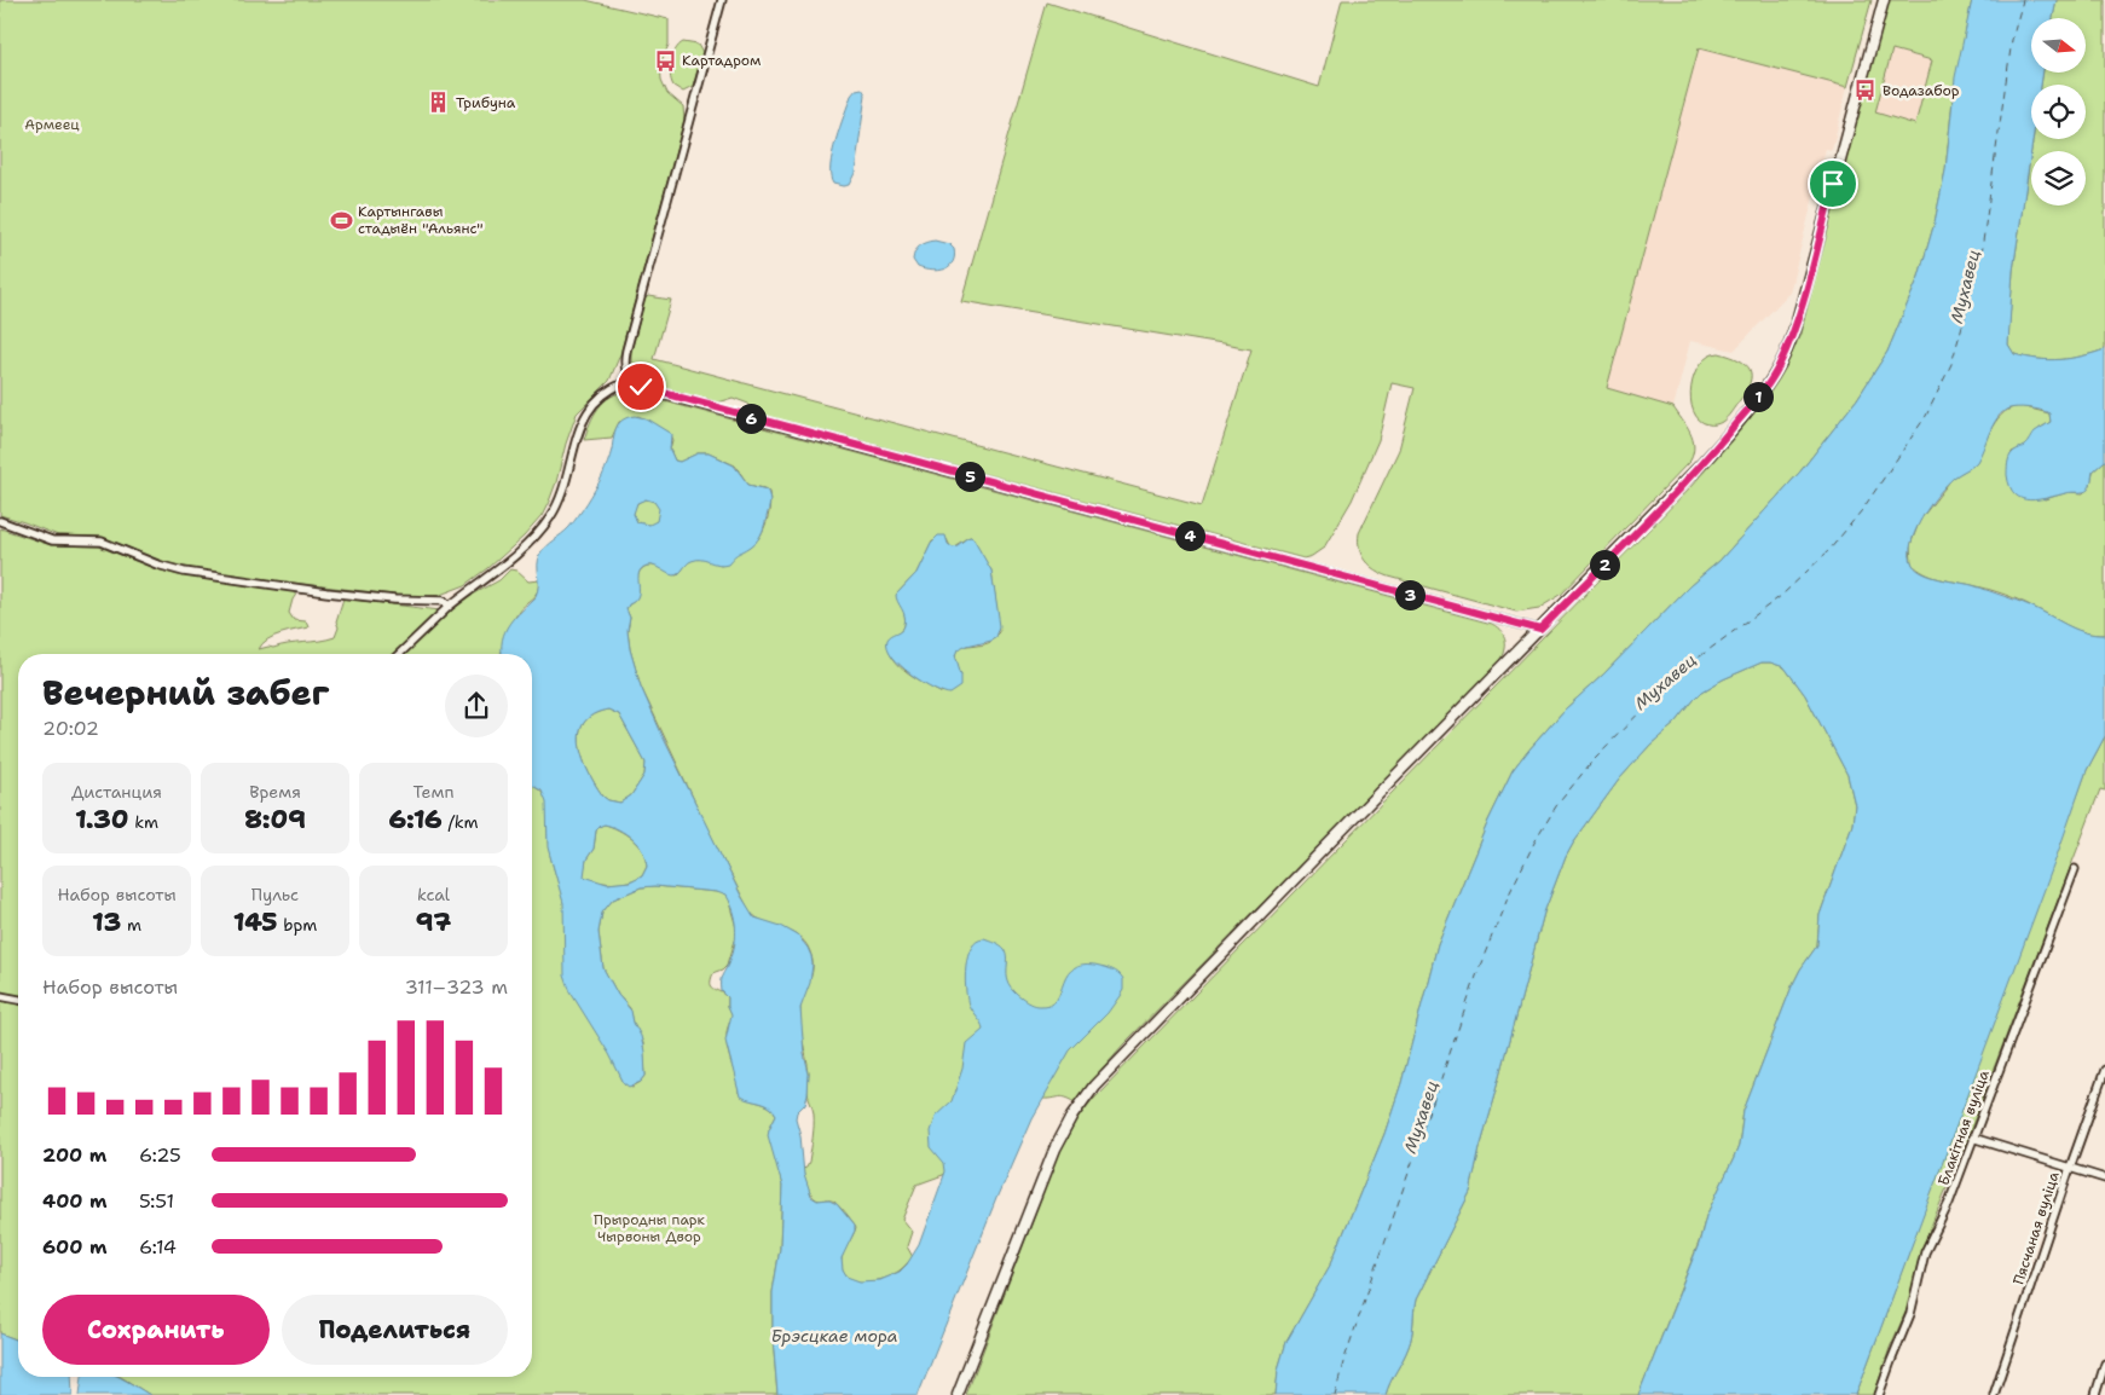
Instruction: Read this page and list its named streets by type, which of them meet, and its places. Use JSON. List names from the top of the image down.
{
  "streets": {
    "street": ["Блакітная вуліца", "Пясчаная вуліца"]
  },
  "water": ["Мухавец", "Брэсцкае мора"],
  "parks": ["Армеец", "Прыродны парк Чырвоны Двор"],
  "places": {
    "bus stop": ["Картадром", "Водазабор"],
    "building": ["Трибуна"],
    "sports": ["Картынгавы стадыён \"Альянс\""]
  },
  "north": "right",
  "page": {
    "pins": [
      "1",
      "6",
      "5",
      "4",
      "2",
      "3"
    ],
    "heading": ["Вечерний забег", "20:02"],
    "stats": [
      ["Дистанция", "1.30 km"],
      ["Время", "8:09"],
      ["Темп", "6:16 /km"],
      ["Набор высоты", "13 m"],
      ["Пульс", "145 bpm"],
      ["kcal", "97"]
    ],
    "chart": ["Набор высоты", "311–323 m"],
    "list": [
      {
        "name": "200 m",
        "note": "6:25"
      },
      {
        "name": "400 m",
        "note": "5:51"
      },
      {
        "name": "600 m",
        "note": "6:14"
      }
    ],
    "buttons": ["Сохранить", "Поделиться"]
  }
}
